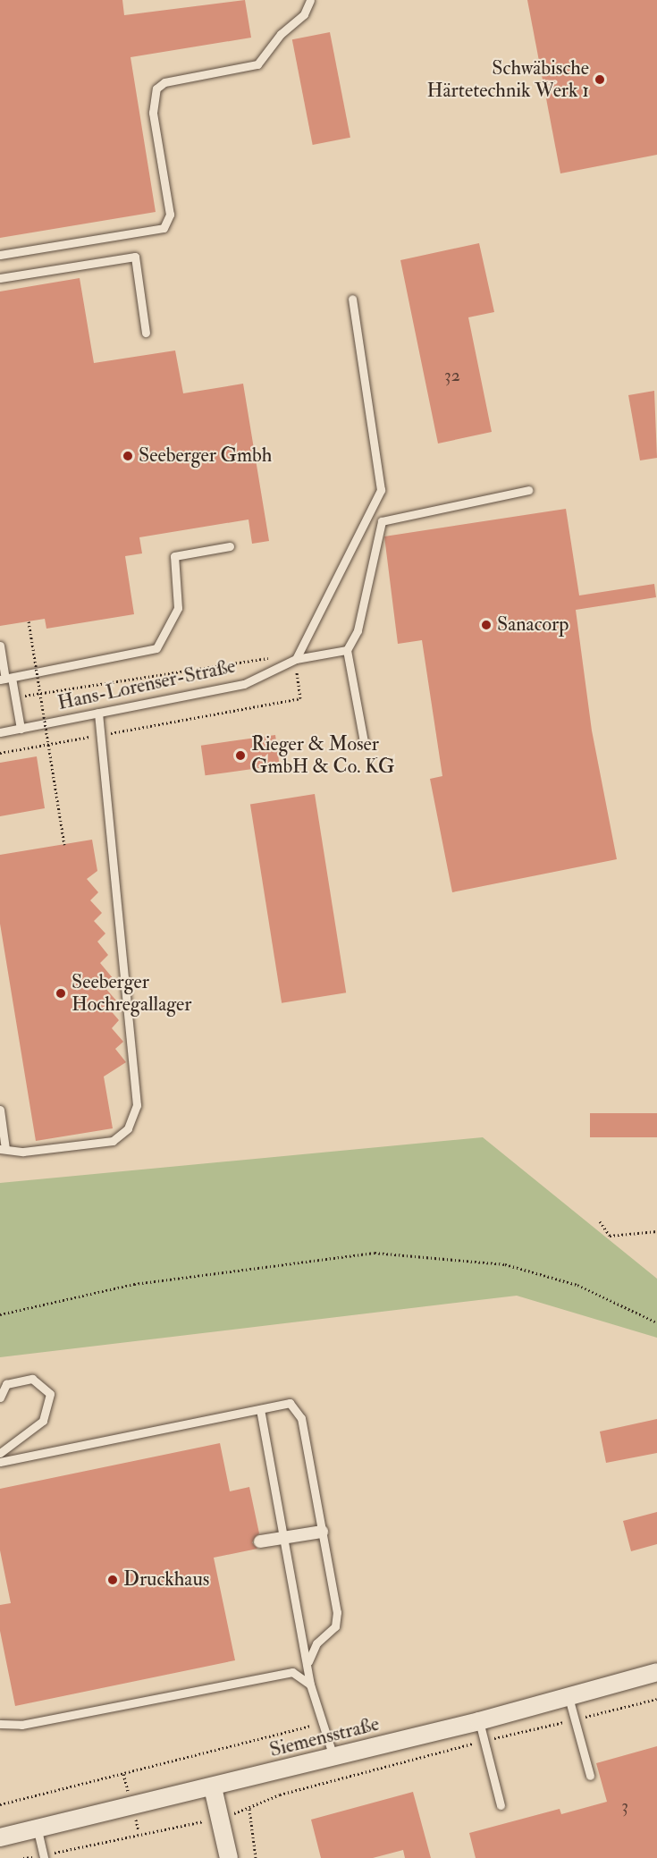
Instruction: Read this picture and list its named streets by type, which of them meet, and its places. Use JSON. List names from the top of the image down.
{
  "streets": {
    "street": ["Siemensstraße"],
    "lane": ["Hans-Lorenser-Straße"]
  },
  "places": [
    "Schwäbische Härtetechnik Werk 1",
    "Seeberger Gmbh",
    "Sanacorp",
    "Rieger & Moser GmbH & Co. KG",
    "Seeberger Hochregallager",
    "Druckhaus"
  ],
  "house_numbers": ["32", "3"]
}
